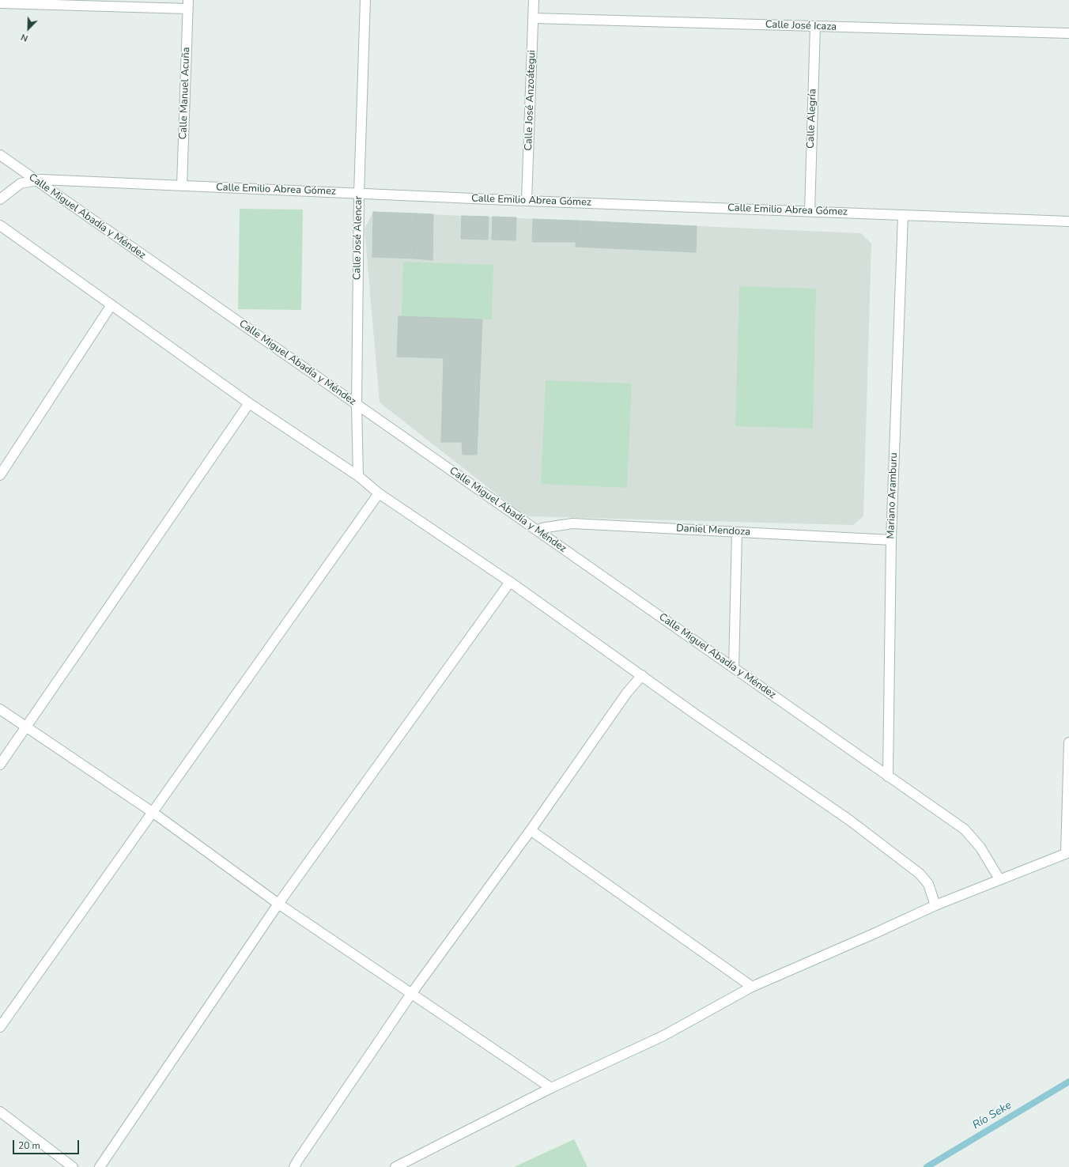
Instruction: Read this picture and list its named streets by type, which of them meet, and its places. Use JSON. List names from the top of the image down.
{
  "streets": {
    "street": [
      "Calle José Icaza",
      "Calle Manuel Acuña",
      "Calle José Anzoátegui",
      "Calle Alegría",
      "Calle Emilio Abrea Gómez",
      "Calle Miguel Abadía y Méndez",
      "Calle José Alencar",
      "Mariano Aramburu",
      "Daniel Mendoza"
    ]
  },
  "crossings": [
    ["Calle José Icaza", "Calle José Anzoátegui"],
    ["Calle José Icaza", "Calle Alegría"],
    ["Calle Manuel Acuña", "Calle Emilio Abrea Gómez"],
    ["Calle José Anzoátegui", "Calle Emilio Abrea Gómez"],
    ["Calle Alegría", "Calle Emilio Abrea Gómez"],
    ["Calle Emilio Abrea Gómez", "Calle Miguel Abadía y Méndez"],
    ["Calle Emilio Abrea Gómez", "Calle José Alencar"],
    ["Calle Emilio Abrea Gómez", "Mariano Aramburu"],
    ["Calle Miguel Abadía y Méndez", "Calle José Alencar"],
    ["Calle Miguel Abadía y Méndez", "Mariano Aramburu"],
    ["Calle Miguel Abadía y Méndez", "Daniel Mendoza"],
    ["Mariano Aramburu", "Daniel Mendoza"]
  ],
  "water": ["Río Seke"],
  "scale_bar": "20 m",
  "north": "bottom left"
}
